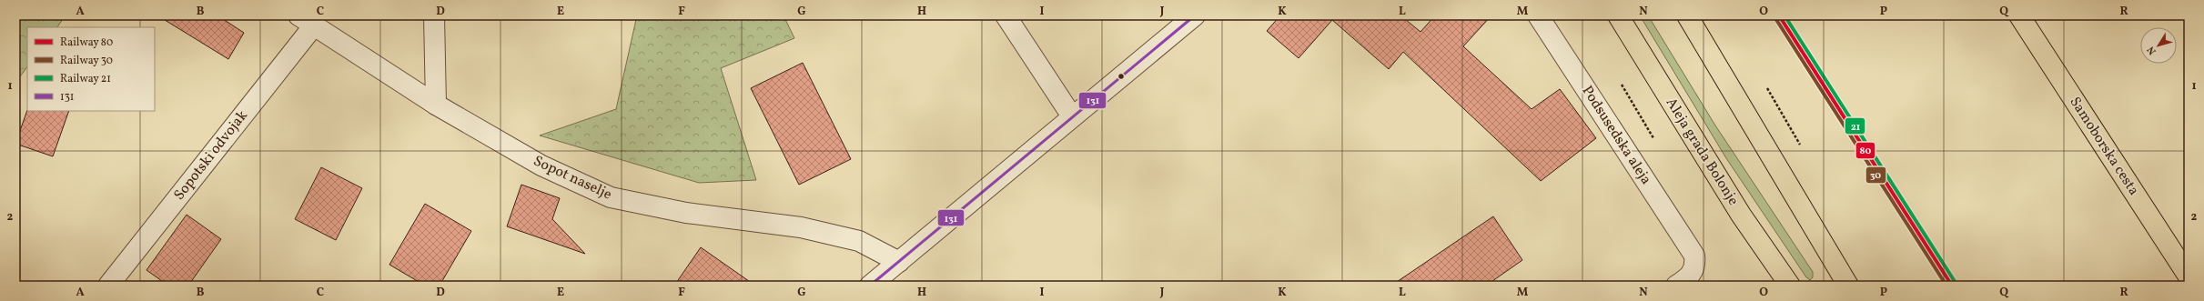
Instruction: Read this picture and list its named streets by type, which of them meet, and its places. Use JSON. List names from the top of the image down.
{
  "streets": {
    "main road": ["Samoborska cesta", "Aleja grada Bolonje"],
    "street": ["Podsusedska aleja", "Sopotski odvojak", "Sopot naselje"]
  },
  "crossings": [
    ["Sopotski odvojak", "Sopot naselje"]
  ],
  "lines": [
    "rail line 80",
    "rail line 21",
    "transit line 131",
    "rail line 30"
  ],
  "legend": [
    "Railway 80",
    "Railway 30",
    "Railway 21",
    "131"
  ],
  "north": "bottom left",
  "grid": {
    "columns": [
      "A",
      "B",
      "C",
      "D",
      "E",
      "F",
      "G",
      "H",
      "I",
      "J",
      "K",
      "L",
      "M",
      "N",
      "O",
      "P",
      "Q",
      "R"
    ],
    "rows": ["1", "2"]
  }
}
